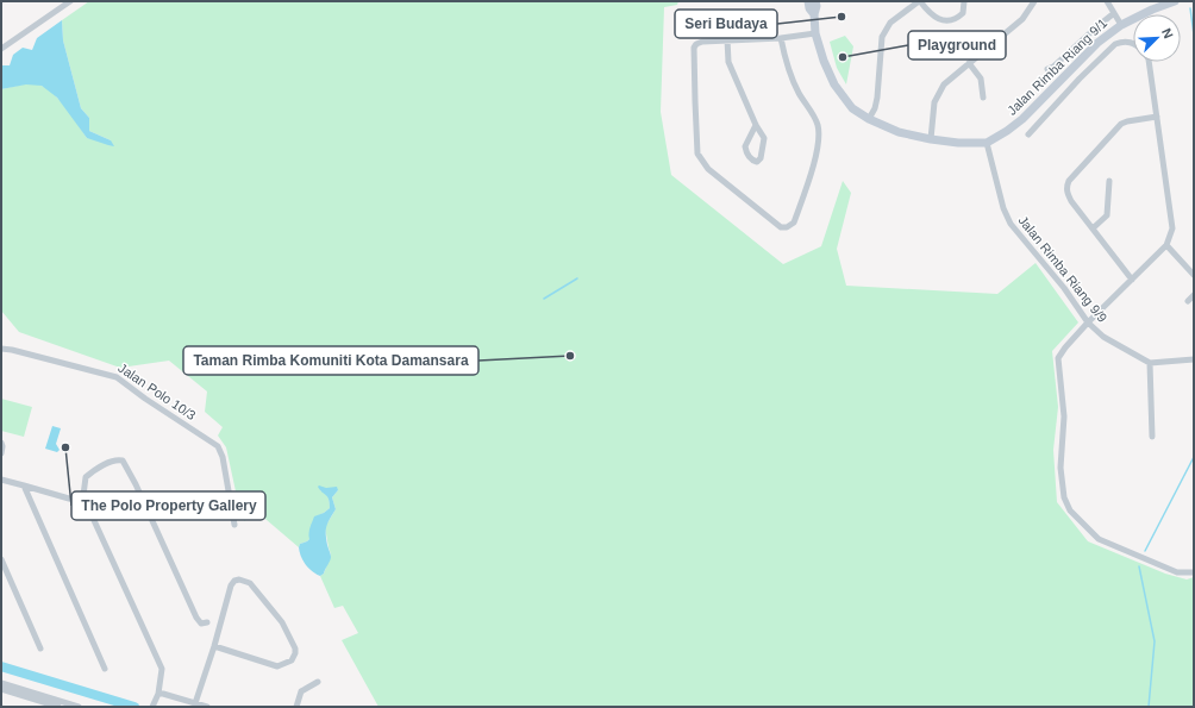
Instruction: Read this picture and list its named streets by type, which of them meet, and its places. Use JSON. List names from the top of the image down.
{
  "streets": {
    "street": ["Jalan Rimba Riang 9/1", "Jalan Rimba Riang 9/9", "Jalan Polo 10/3"]
  },
  "crossings": [
    ["Jalan Rimba Riang 9/1", "Jalan Rimba Riang 9/9"]
  ],
  "places": [
    "Seri Budaya",
    "Playground",
    "Taman Rimba Komuniti Kota Damansara",
    "The Polo Property Gallery"
  ],
  "north": "top right"
}
